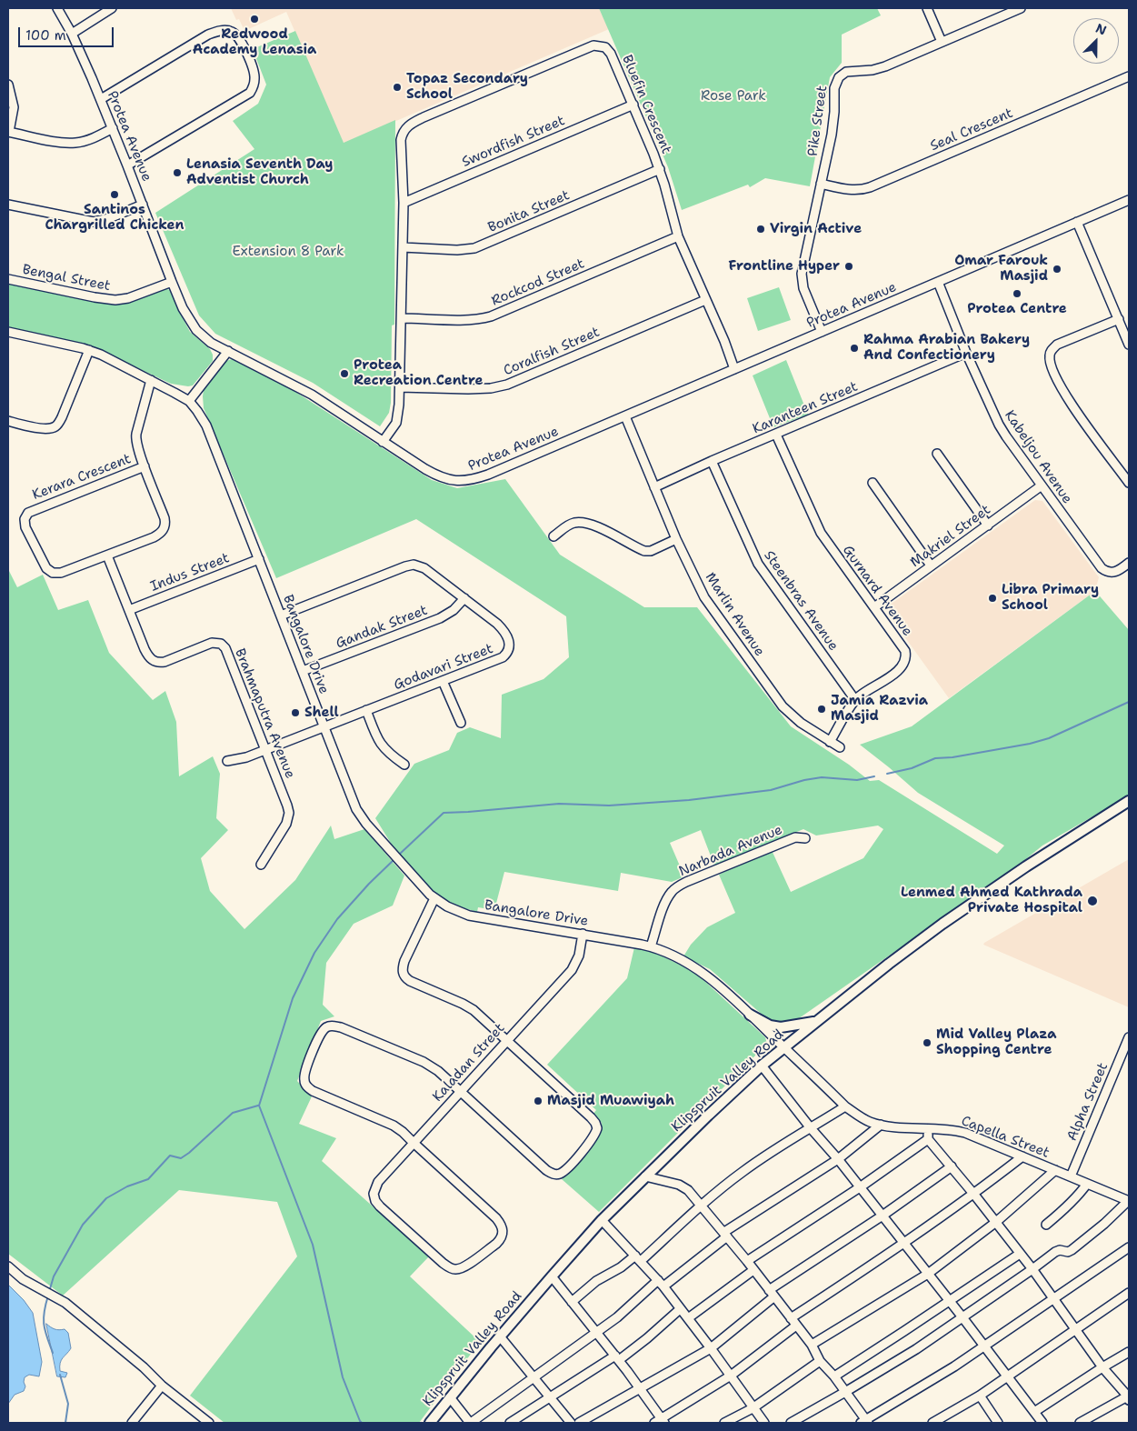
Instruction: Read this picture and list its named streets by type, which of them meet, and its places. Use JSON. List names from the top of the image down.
{
  "streets": {
    "main road": ["Klipspruit Valley Road"],
    "street": [
      "Bluefin Crescent",
      "Pike Street",
      "Seal Crescent",
      "Protea Avenue",
      "Swordfish Street",
      "Bonita Street",
      "Bengal Street",
      "Rockcod Street",
      "Coralfish Street",
      "Karanteen Street",
      "Kabeljou Avenue",
      "Kerara Crescent",
      "Makriel Street",
      "Indus Street",
      "Gurnard Avenue",
      "Steenbras Avenue",
      "Marlin Avenue",
      "Gandak Street",
      "Bangalore Drive",
      "Godavari Street",
      "Brahmaputra Avenue",
      "Narbada Avenue",
      "Kaladan Street",
      "Alpha Street",
      "Capella Street"
    ]
  },
  "crossings": [
    ["Bluefin Crescent", "Protea Avenue"],
    ["Bluefin Crescent", "Swordfish Street"],
    ["Bluefin Crescent", "Bonita Street"],
    ["Bluefin Crescent", "Rockcod Street"],
    ["Bluefin Crescent", "Coralfish Street"],
    ["Pike Street", "Seal Crescent"],
    ["Pike Street", "Protea Avenue"],
    ["Protea Avenue", "Bengal Street"],
    ["Protea Avenue", "Kabeljou Avenue"],
    ["Protea Avenue", "Marlin Avenue"],
    ["Karanteen Street", "Kabeljou Avenue"],
    ["Karanteen Street", "Gurnard Avenue"],
    ["Karanteen Street", "Steenbras Avenue"],
    ["Karanteen Street", "Marlin Avenue"],
    ["Kabeljou Avenue", "Makriel Street"],
    ["Kerara Crescent", "Brahmaputra Avenue"],
    ["Makriel Street", "Gurnard Avenue"],
    ["Indus Street", "Bangalore Drive"],
    ["Indus Street", "Brahmaputra Avenue"],
    ["Gurnard Avenue", "Steenbras Avenue"],
    ["Gurnard Avenue", "Marlin Avenue"],
    ["Gandak Street", "Bangalore Drive"],
    ["Gandak Street", "Godavari Street"],
    ["Bangalore Drive", "Godavari Street"],
    ["Bangalore Drive", "Narbada Avenue"],
    ["Bangalore Drive", "Kaladan Street"],
    ["Bangalore Drive", "Klipspruit Valley Road"],
    ["Bangalore Drive", "Capella Street"],
    ["Godavari Street", "Brahmaputra Avenue"],
    ["Klipspruit Valley Road", "Capella Street"],
    ["Alpha Street", "Capella Street"]
  ],
  "parks": ["Rose Park", "Extension 8 Park"],
  "places": [
    "Redwood Academy Lenasia",
    "Topaz Secondary School",
    "Lenasia Seventh Day Adventist Church",
    "Santinos Chargrilled Chicken",
    "Virgin Active",
    "Frontline Hyper",
    "Omar Farouk Masjid",
    "Protea Centre",
    "Rahma Arabian Bakery And Confectionery",
    "Protea Recreation Centre",
    "Libra Primary School",
    "Jamia Razvia Masjid",
    "Shell",
    "Lenmed Ahmed Kathrada Private Hospital",
    "Mid Valley Plaza Shopping Centre",
    "Masjid Muawiyah"
  ],
  "scale_bar": "100 m",
  "north": "top right"
}
